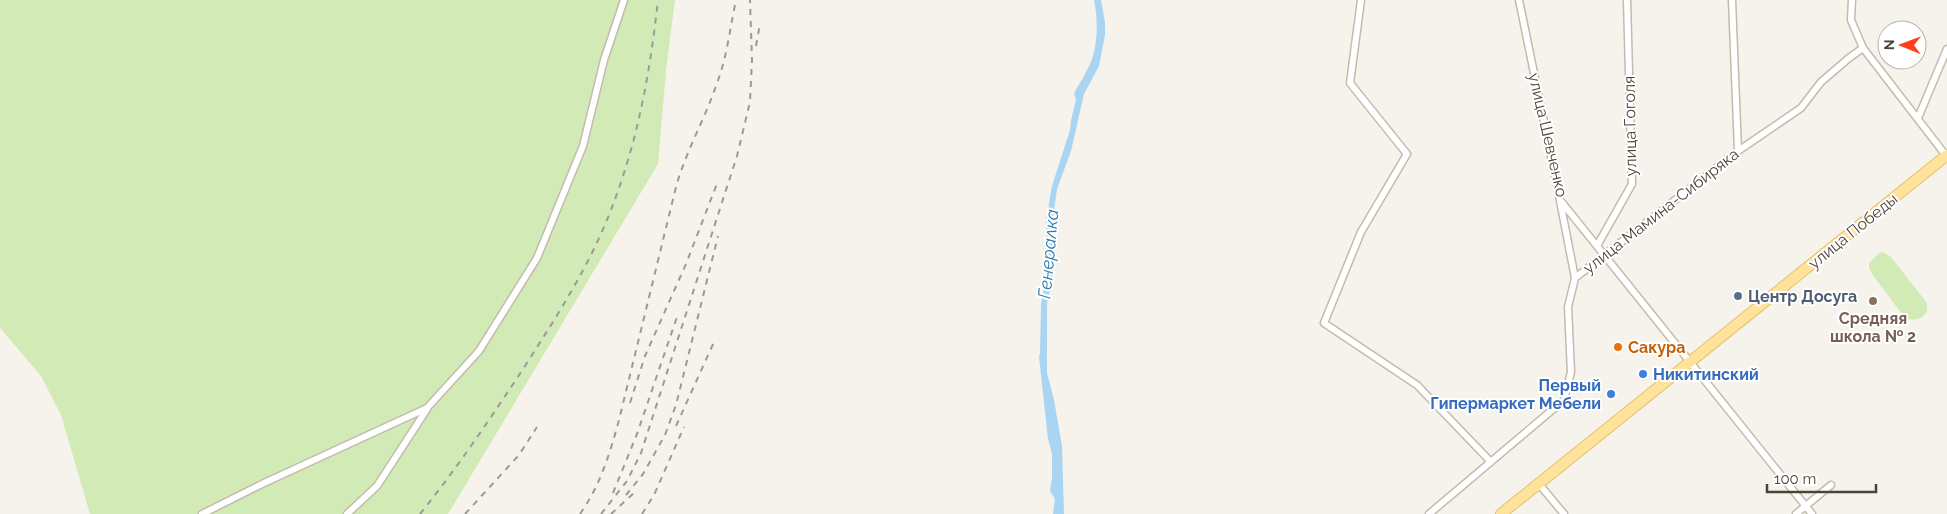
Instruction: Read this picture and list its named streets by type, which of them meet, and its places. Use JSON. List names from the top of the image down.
{
  "streets": {
    "main road": ["улица Победы"],
    "street": ["улица Гоголя", "улица Шевченко", "улица Мамина-Сибиряка"]
  },
  "crossings": [
    ["улица Гоголя", "улица Шевченко"],
    ["улица Шевченко", "улица Мамина-Сибиряка"],
    ["улица Шевченко", "улица Победы"]
  ],
  "water": ["Генералка"],
  "places": [
    "Центр Досуга",
    "Средняя школа № 2",
    "Сакура",
    "Никитинский",
    "Первый Гипермаркет Мебели"
  ],
  "scale_bar": "100 m",
  "north": "left"
}
